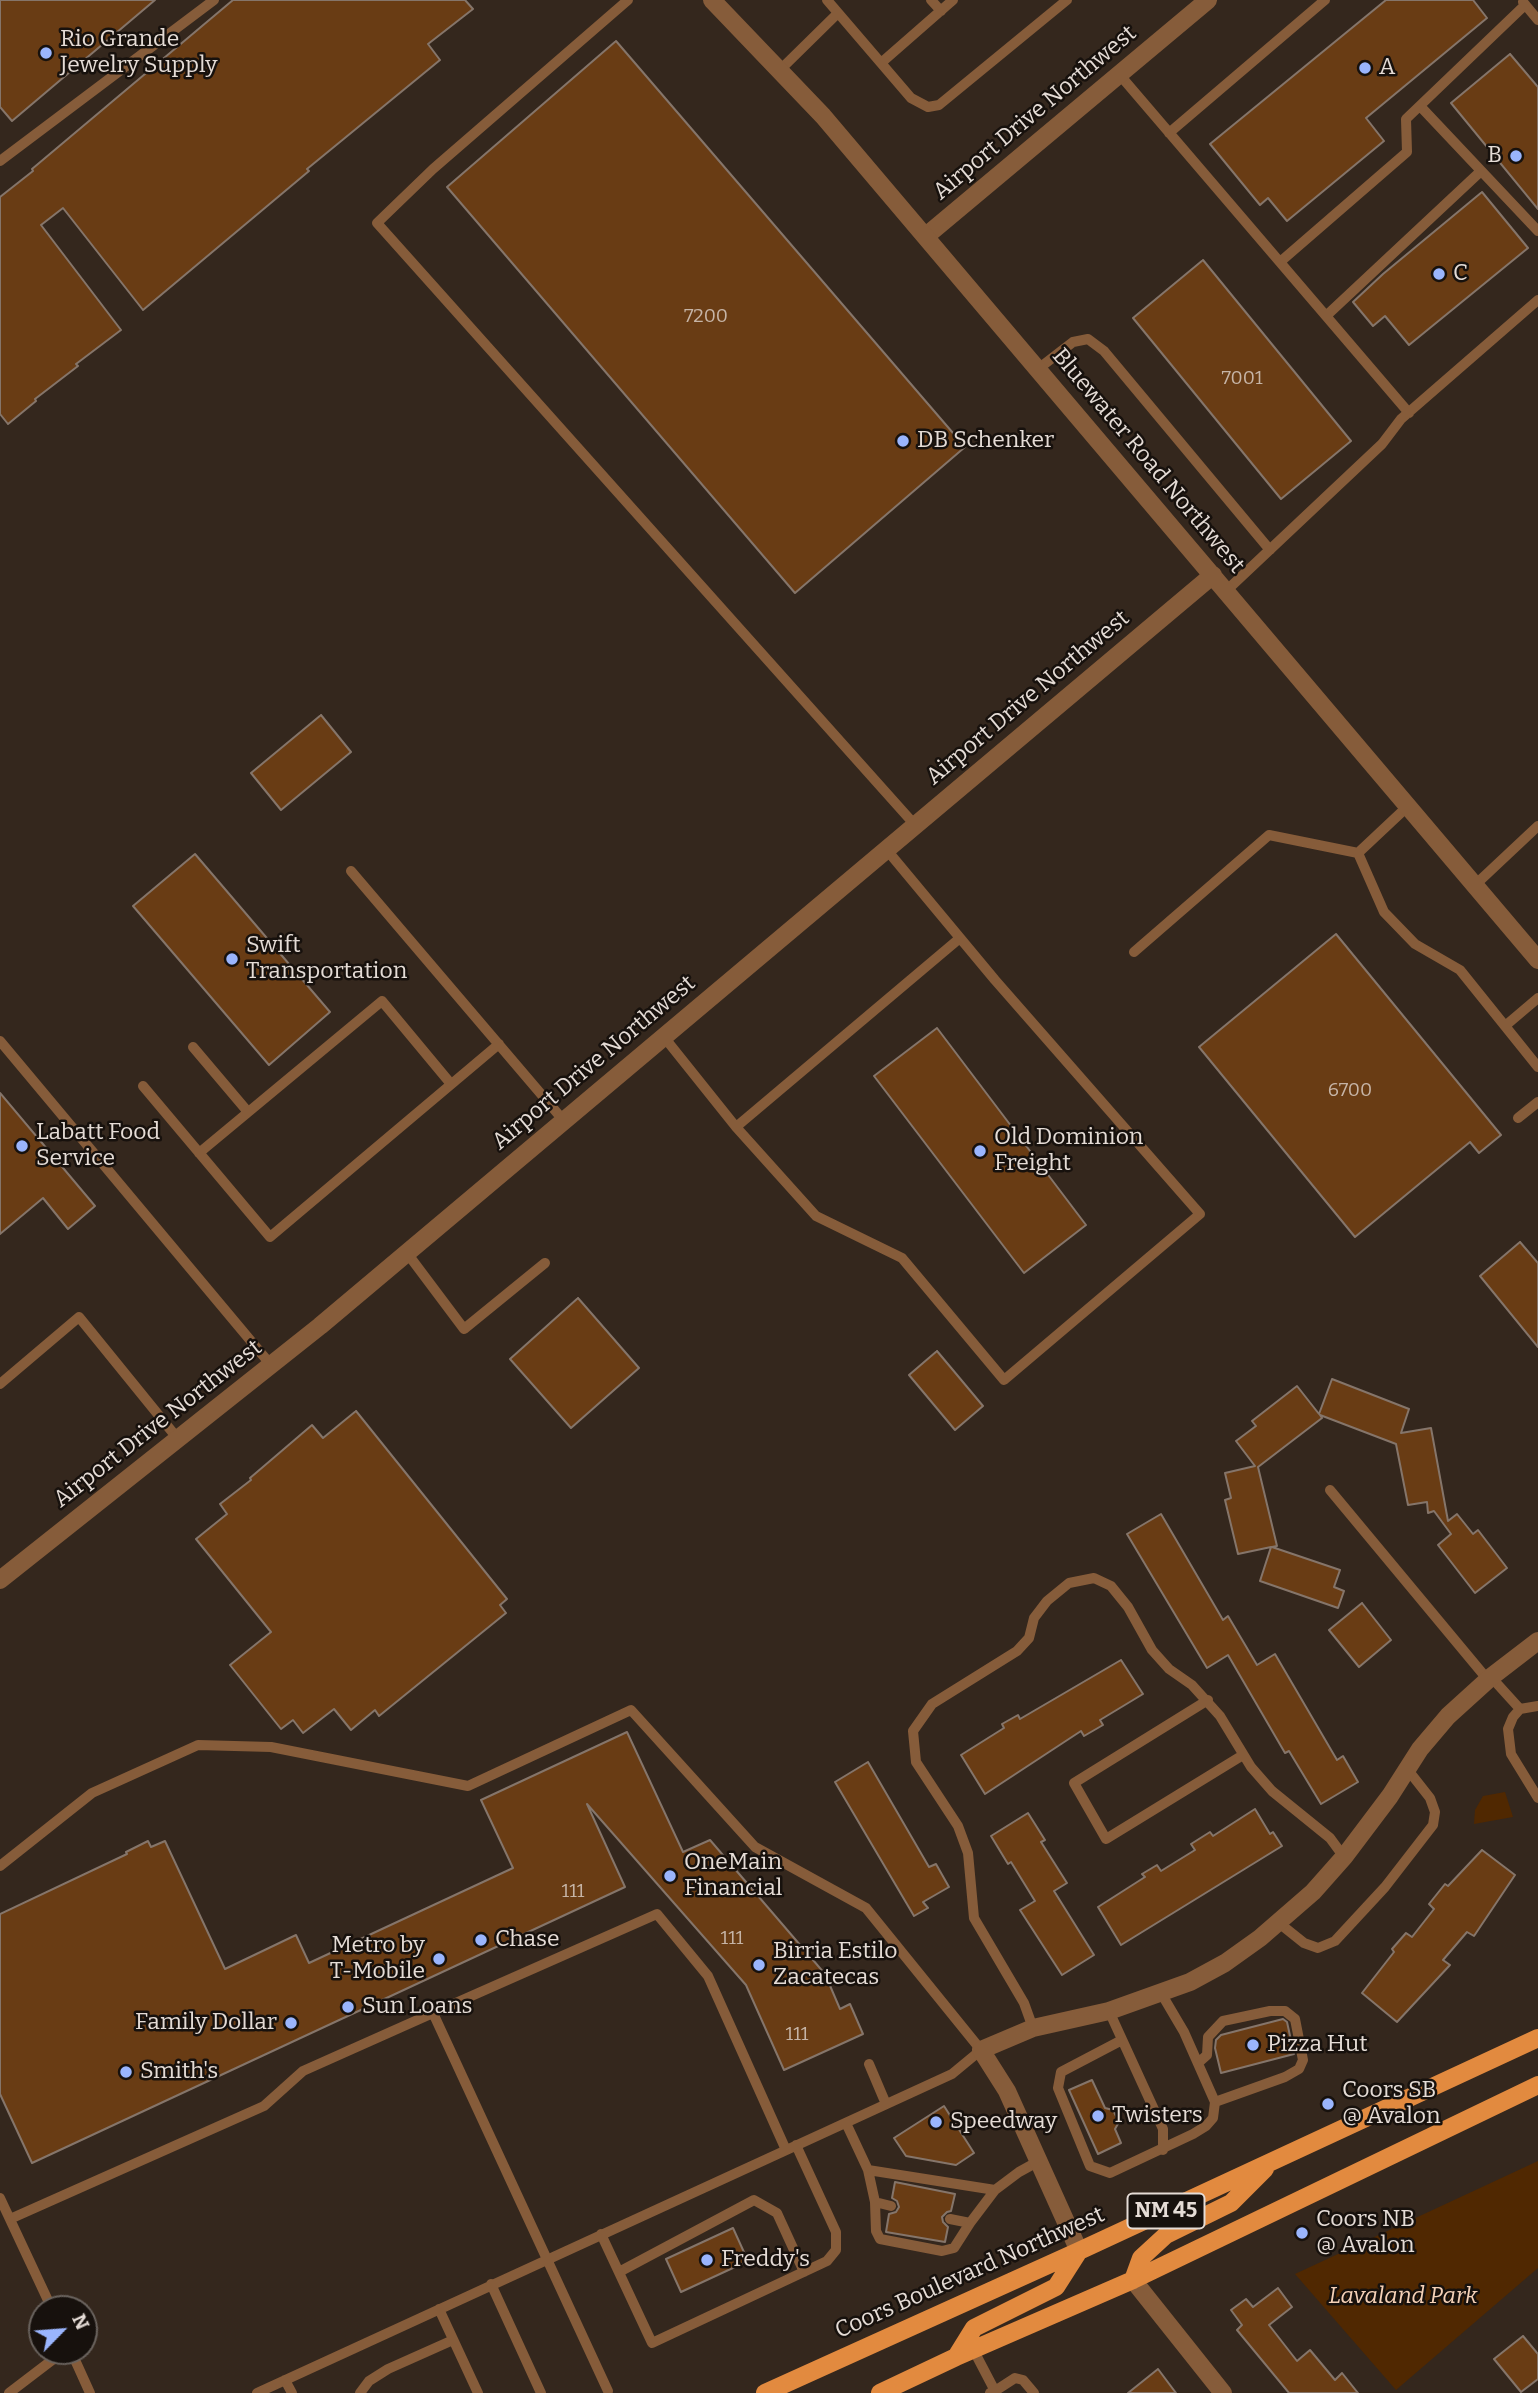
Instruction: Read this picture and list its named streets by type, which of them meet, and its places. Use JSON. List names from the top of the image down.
{
  "streets": {
    "main road": ["NM 45", "Coors Boulevard Northwest"],
    "street": ["Airport Drive Northwest", "Bluewater Road Northwest"]
  },
  "crossings": [
    ["Airport Drive Northwest", "Bluewater Road Northwest"]
  ],
  "parks": ["Lavaland Park"],
  "places": [
    "Rio Grande Jewelry Supply",
    "A",
    "B",
    "C",
    "DB Schenker",
    "Swift Transportation",
    "Labatt Food Service",
    "Old Dominion Freight",
    "OneMain Financial",
    "Chase",
    "Metro by T-Mobile",
    "Birria Estilo Zacatecas",
    "Sun Loans",
    "Family Dollar",
    "Pizza Hut",
    "Smith's",
    "Coors SB @ Avalon",
    "Twisters",
    "Speedway",
    "Coors NB @ Avalon",
    "Freddy's"
  ],
  "house_numbers": [
    "7200",
    "7001",
    "6700",
    "111",
    "111",
    "111"
  ],
  "north": "top right"
}
